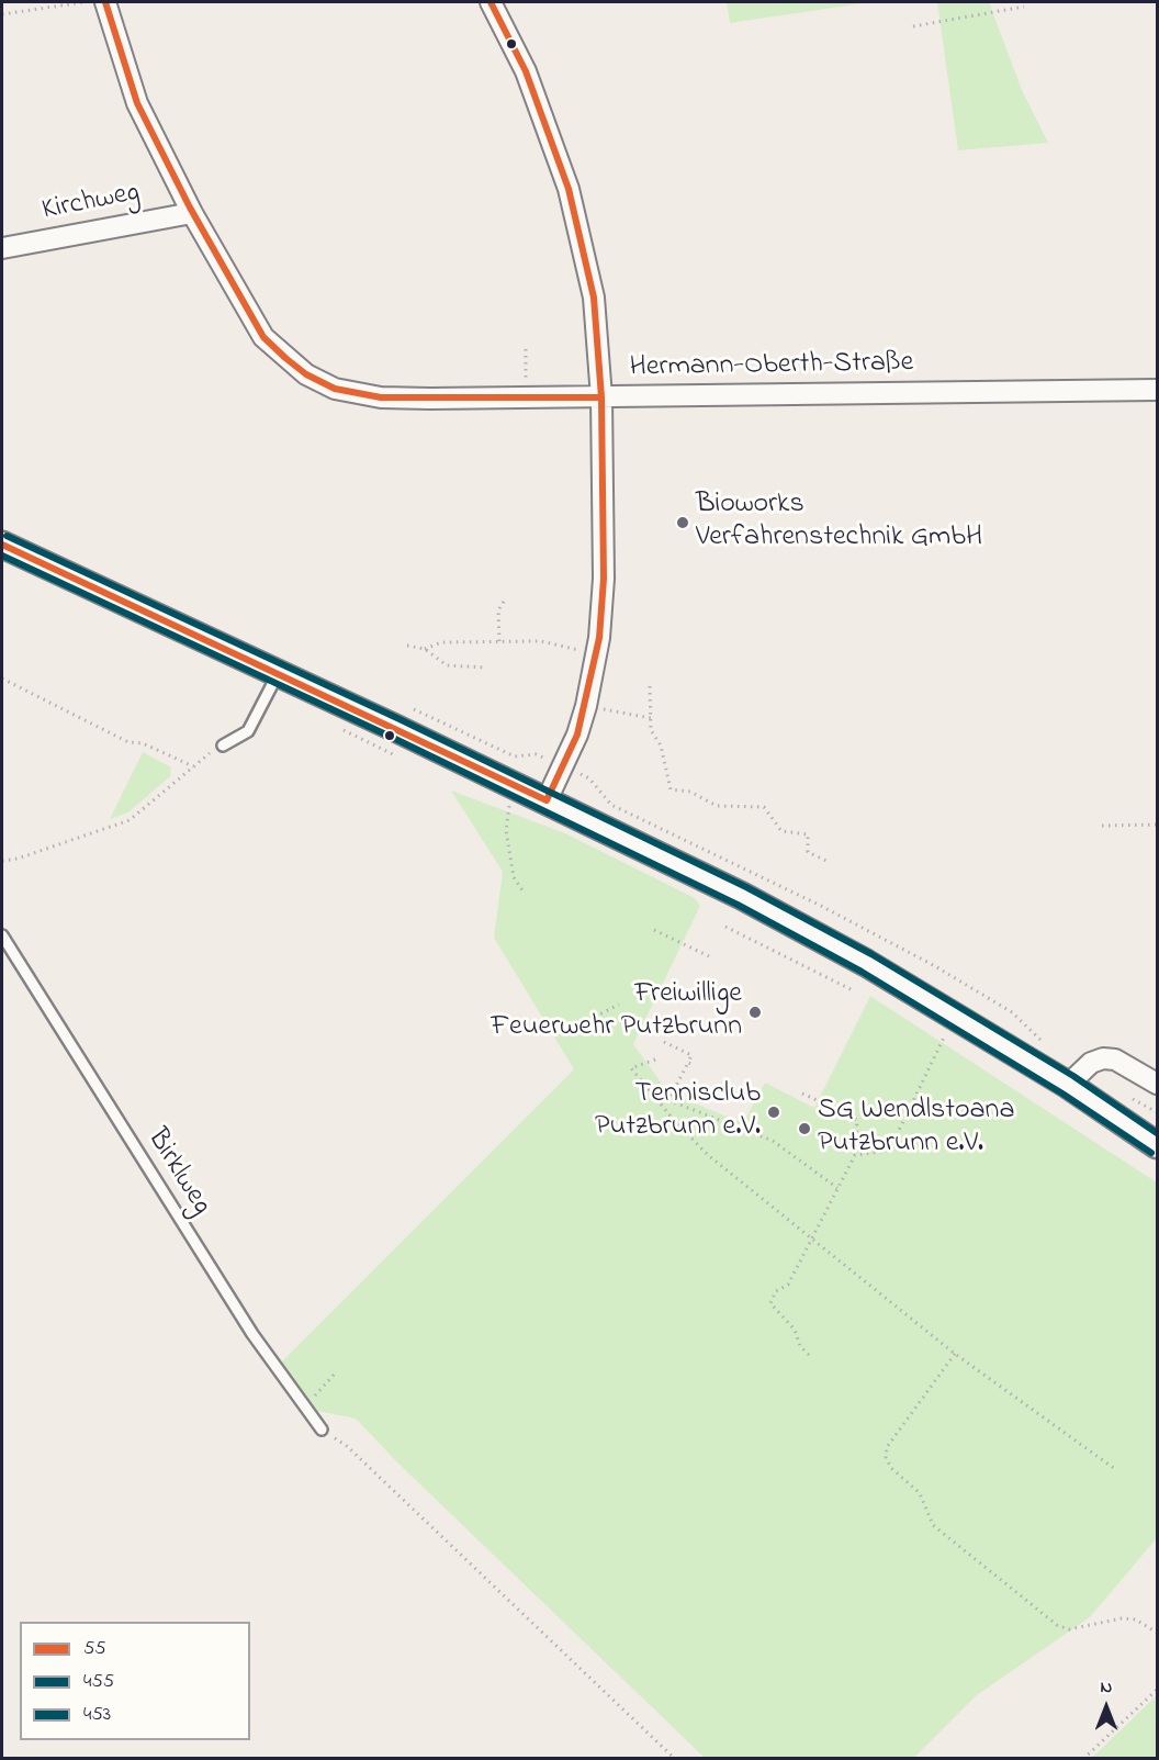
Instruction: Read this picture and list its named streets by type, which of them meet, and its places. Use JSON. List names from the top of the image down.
{
  "streets": {
    "street": ["Kirchweg", "Hermann-Oberth-Straße"],
    "lane": ["Birklweg"]
  },
  "crossings": [
    ["Kirchweg", "Hermann-Oberth-Straße"]
  ],
  "places": [
    "Bioworks Verfahrenstechnik GmbH",
    "Freiwillige Feuerwehr Putzbrunn",
    "Tennisclub Putzbrunn e.V.",
    "SG Wendlstoana Putzbrunn e.V."
  ],
  "lines": ["transit line 55", "transit line 453", "transit line 455"],
  "legend": ["55", "455", "453"],
  "north": "top"
}
